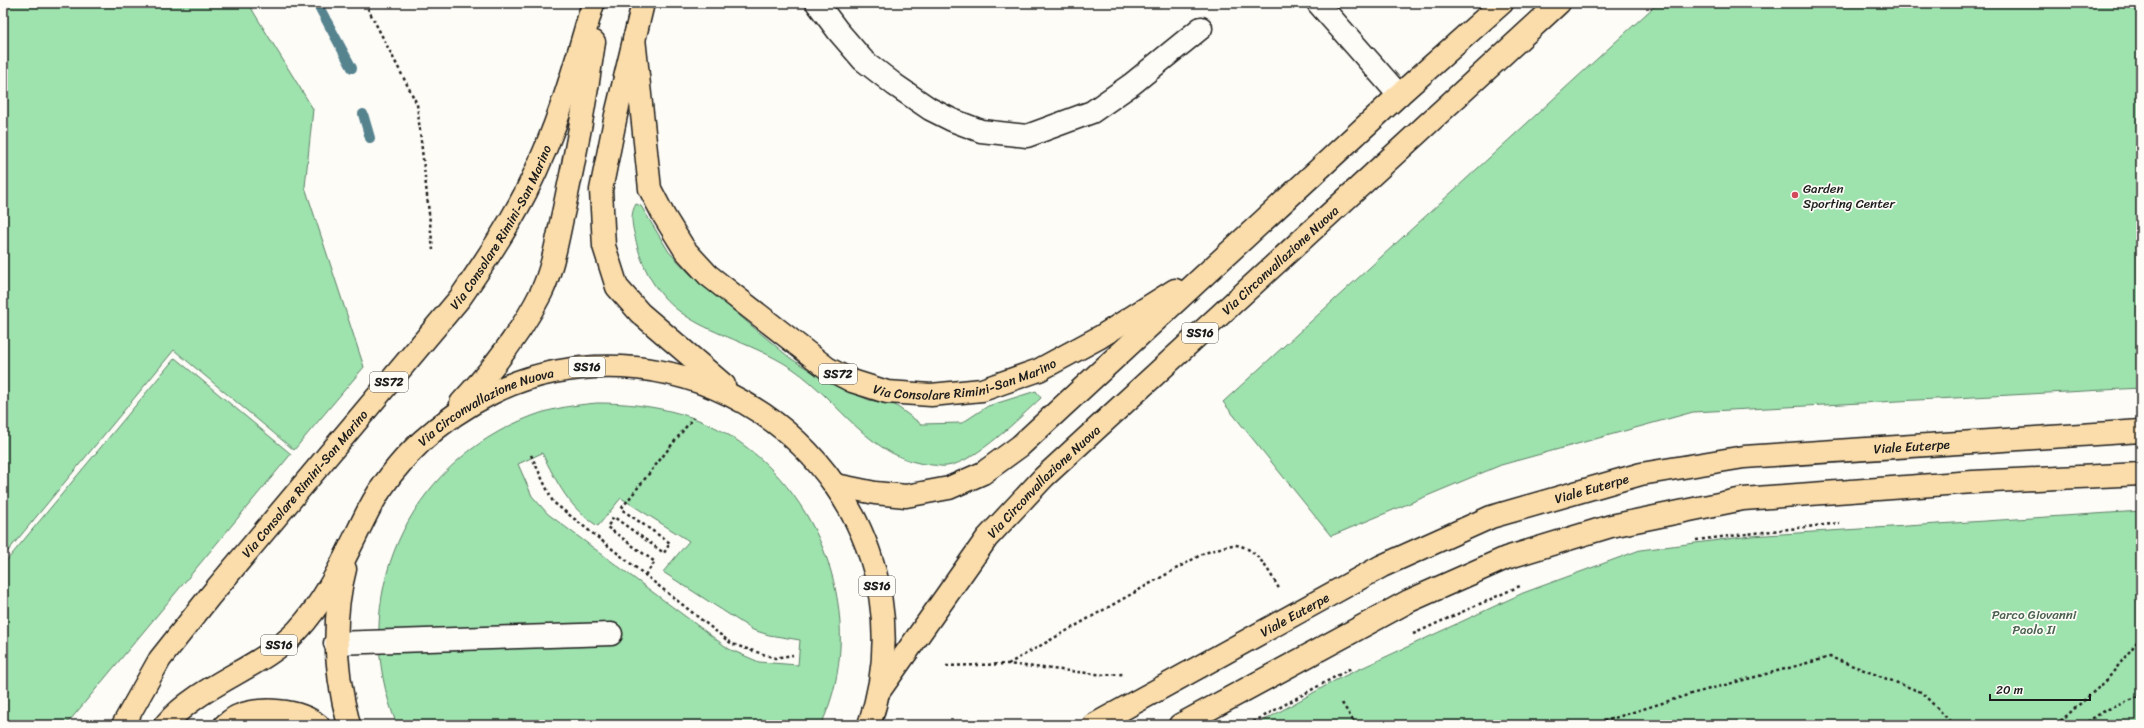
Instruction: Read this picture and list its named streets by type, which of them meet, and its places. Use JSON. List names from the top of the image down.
{
  "streets": {
    "main road": [
      "Via Consolare Rimini-San Marino",
      "Via Circonvallazione Nuova",
      "SS16",
      "SS72",
      "Viale Euterpe"
    ]
  },
  "crossings": [
    ["Via Consolare Rimini-San Marino", "Via Circonvallazione Nuova"]
  ],
  "parks": ["Parco Giovanni Paolo II"],
  "places": ["Garden Sporting Center"],
  "scale_bar": "20 m"
}
